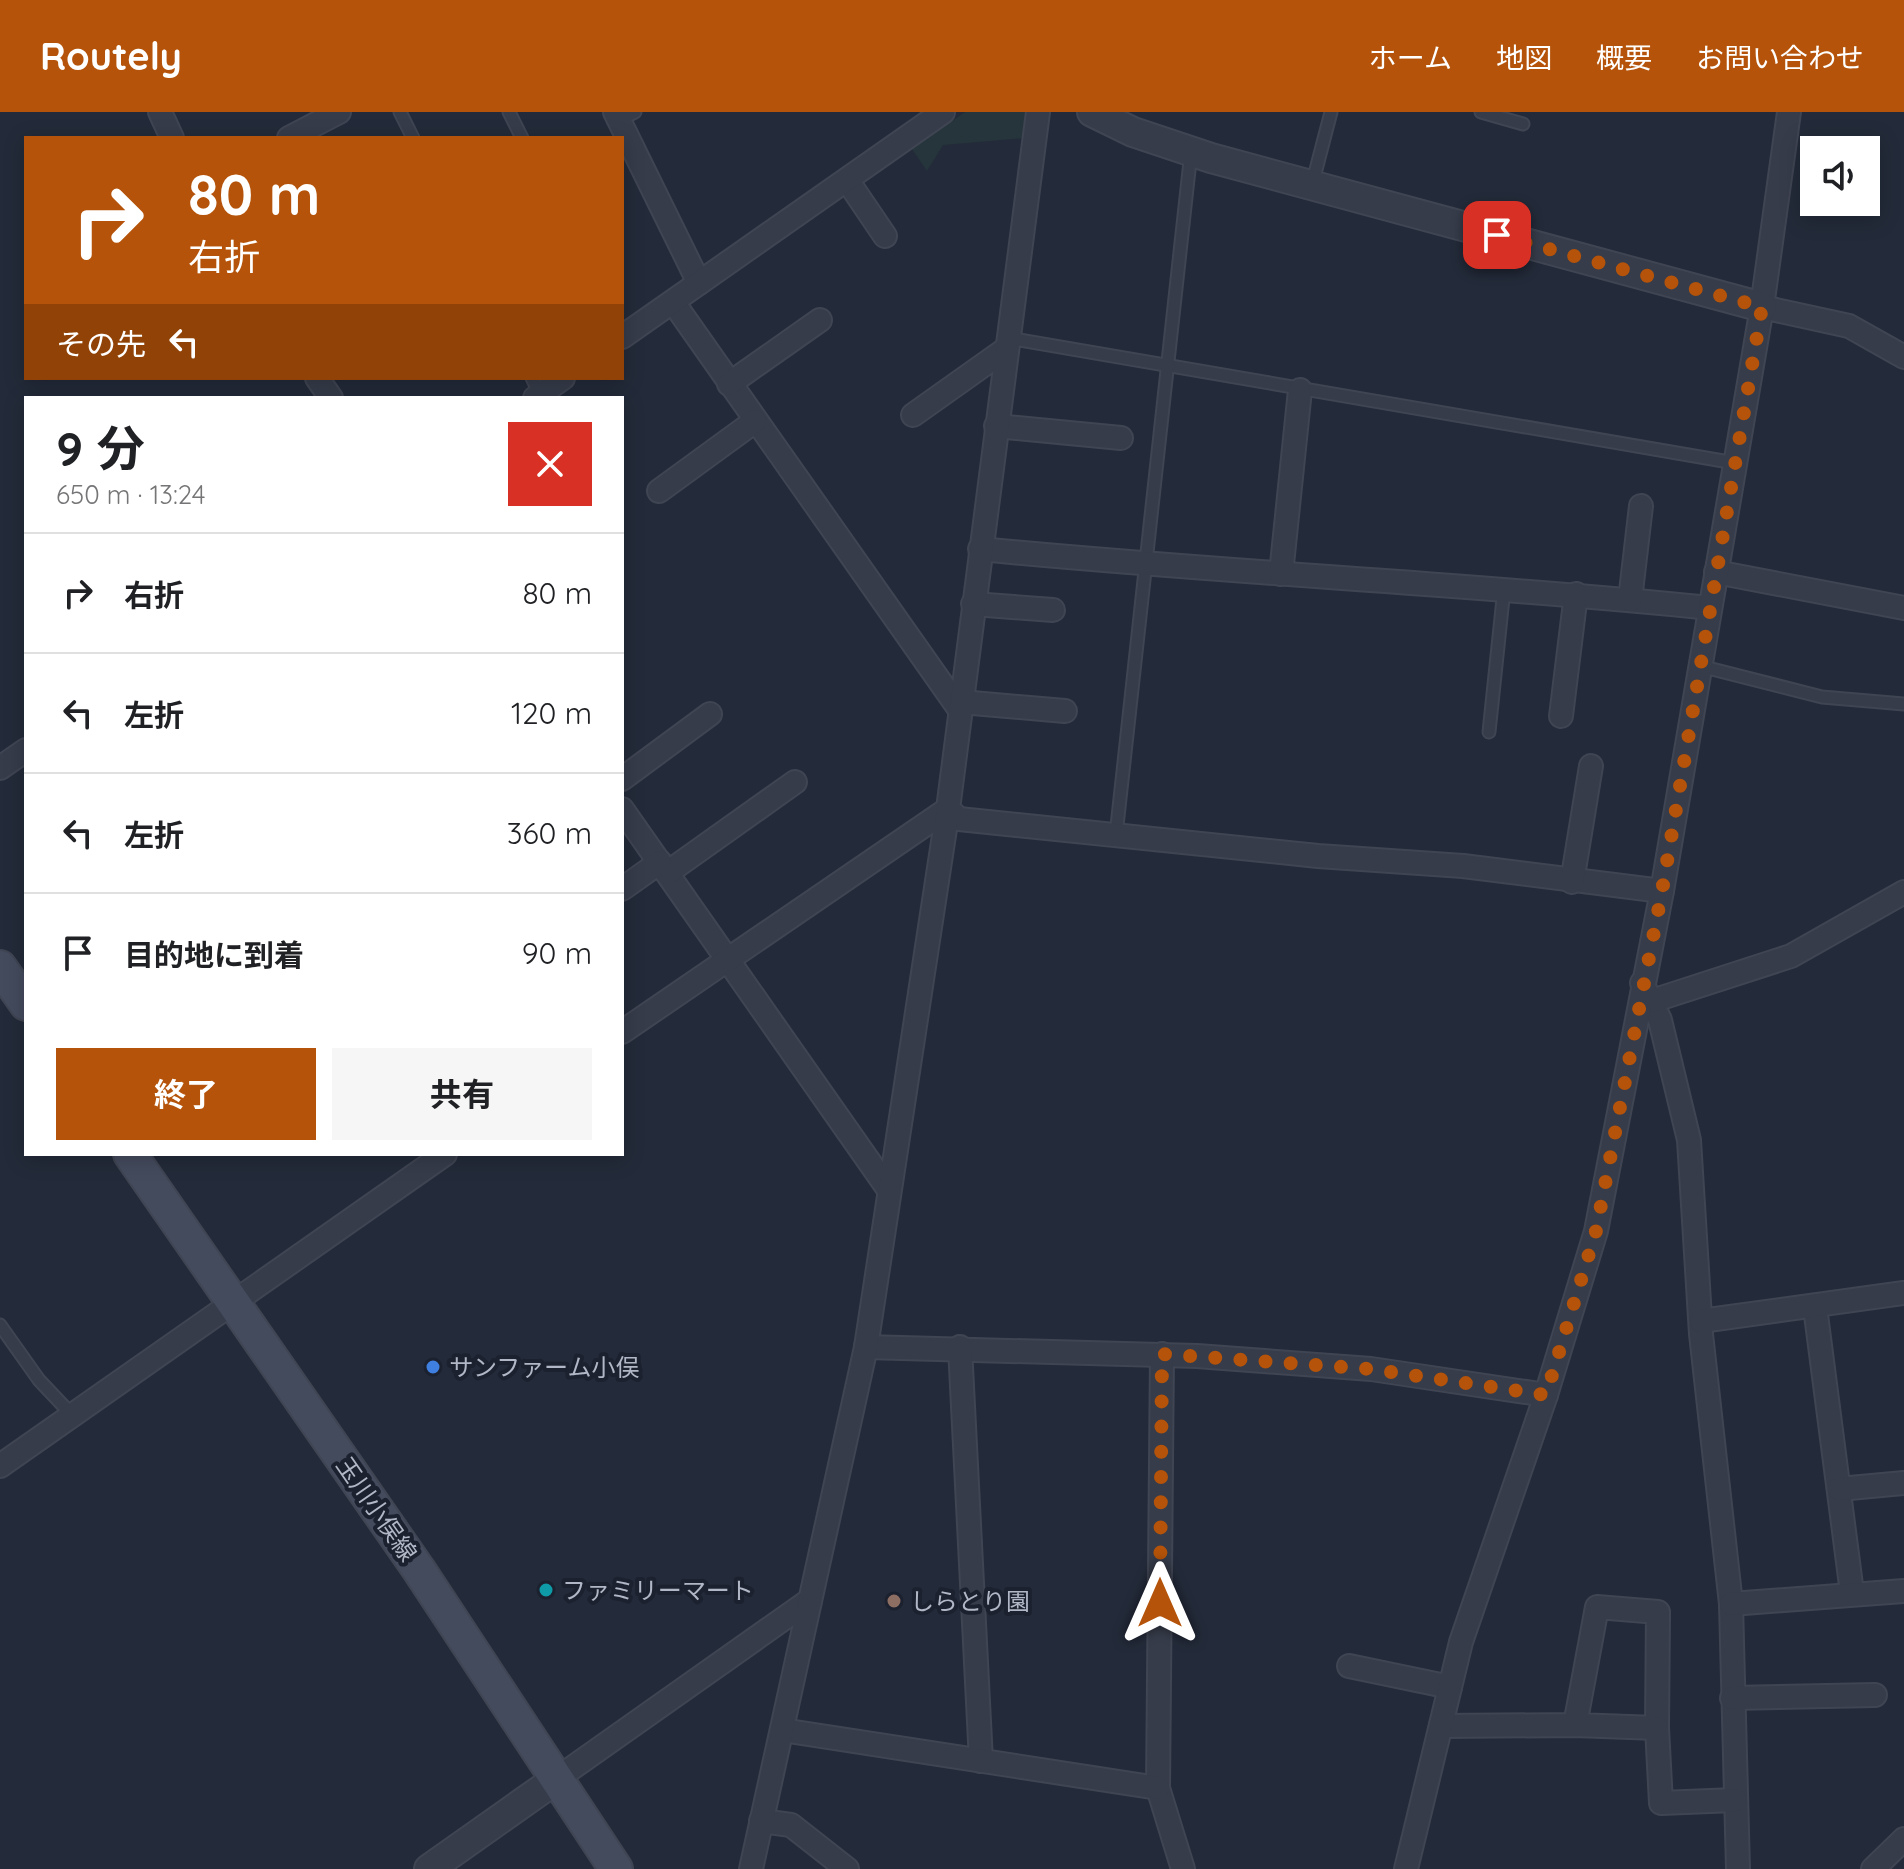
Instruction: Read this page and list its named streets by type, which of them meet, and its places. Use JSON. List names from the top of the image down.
{
  "streets": {
    "main road": ["玉川小俣線"]
  },
  "places": ["サンファーム小俣", "ファミリーマート", "しらとり園"],
  "page": {
    "header": "Routely",
    "nav": [
      "ホーム",
      "地図",
      "概要",
      "お問い合わせ"
    ],
    "turn": ["80 m", "右折"],
    "then": "その先",
    "heading": ["9 分", "650 m · 13:24"],
    "list": [
      {
        "name": "右折",
        "value": "80 m"
      },
      {
        "name": "左折",
        "value": "120 m"
      },
      {
        "name": "左折",
        "value": "360 m"
      },
      {
        "name": "目的地に到着",
        "value": "90 m"
      }
    ],
    "buttons": ["終了", "共有"]
  }
}
